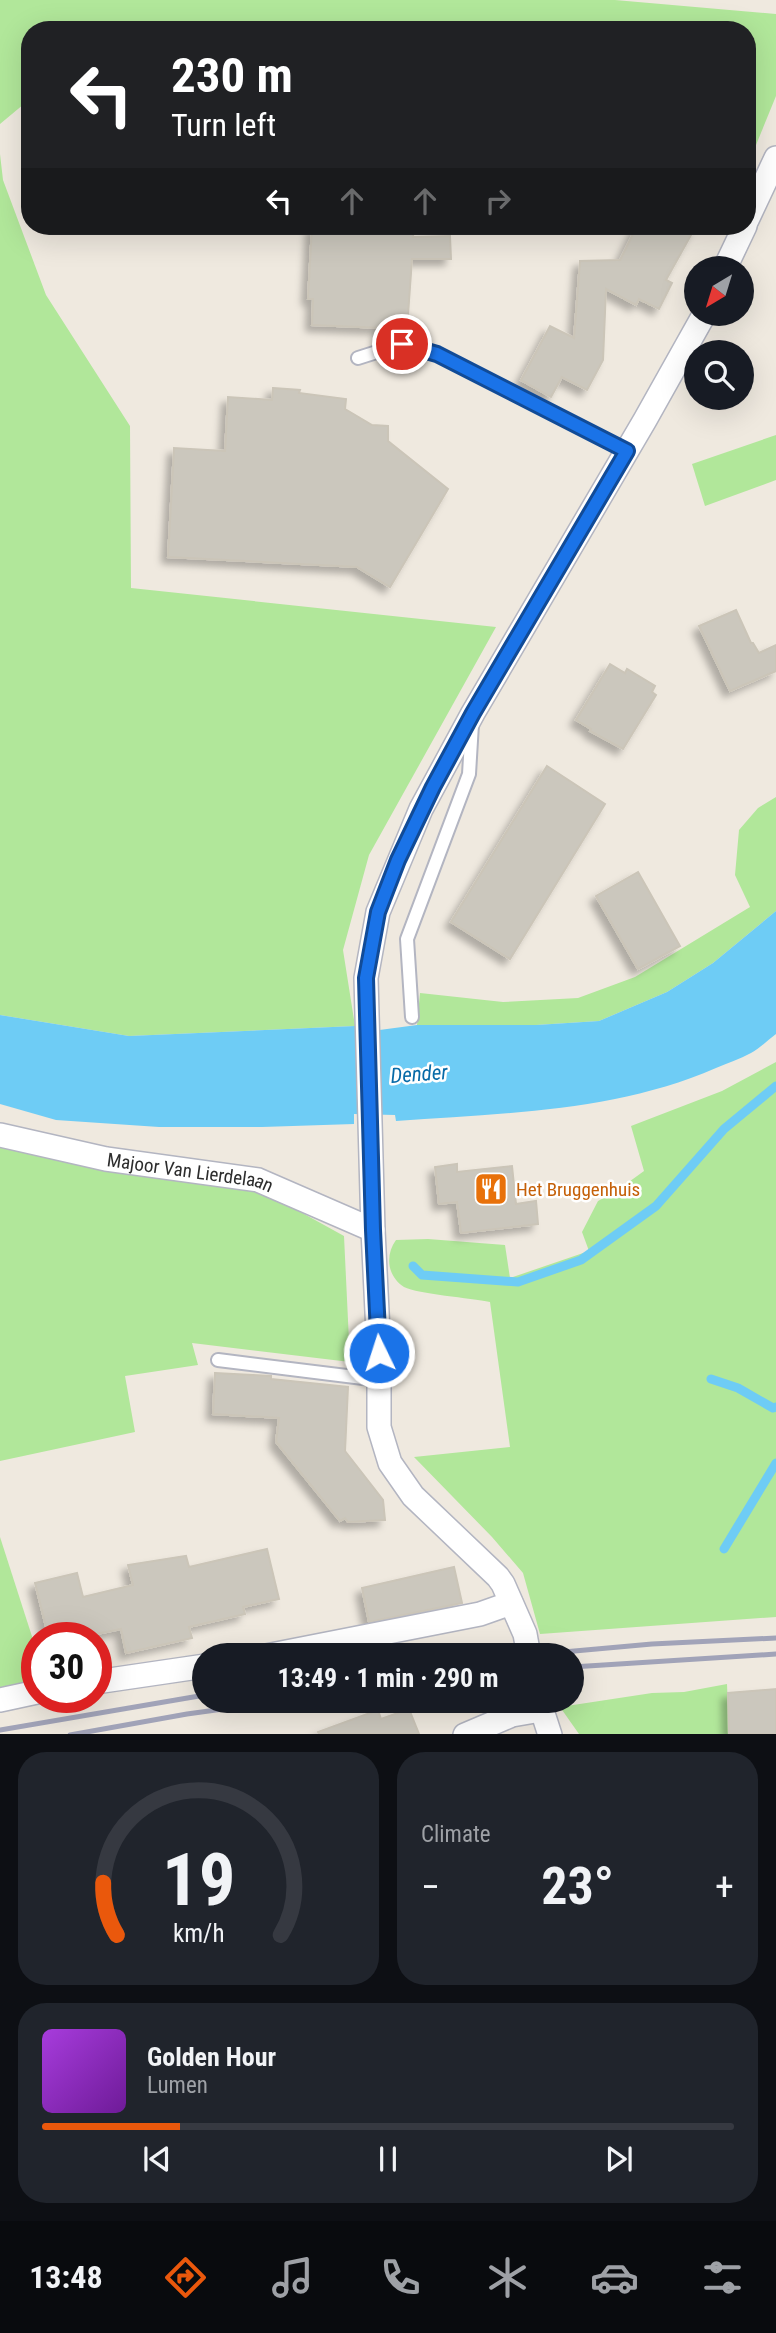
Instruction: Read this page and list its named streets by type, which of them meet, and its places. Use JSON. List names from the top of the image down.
{
  "streets": {
    "street": ["Majoor Van Lierdelaan"]
  },
  "water": ["Dender"],
  "places": {
    "restaurant": ["Het Bruggenhuis"]
  },
  "north": "bottom left",
  "page": {
    "turn": ["230 m", "Turn left"],
    "limit": "30",
    "trip": "13:49 · 1 min · 290 m",
    "tile": "Climate",
    "heat": ["−", "23°", "+"],
    "song": ["Golden Hour", "Lumen"],
    "tabs": "13:48",
    "gauge": ["19", "km/h"]
  }
}
